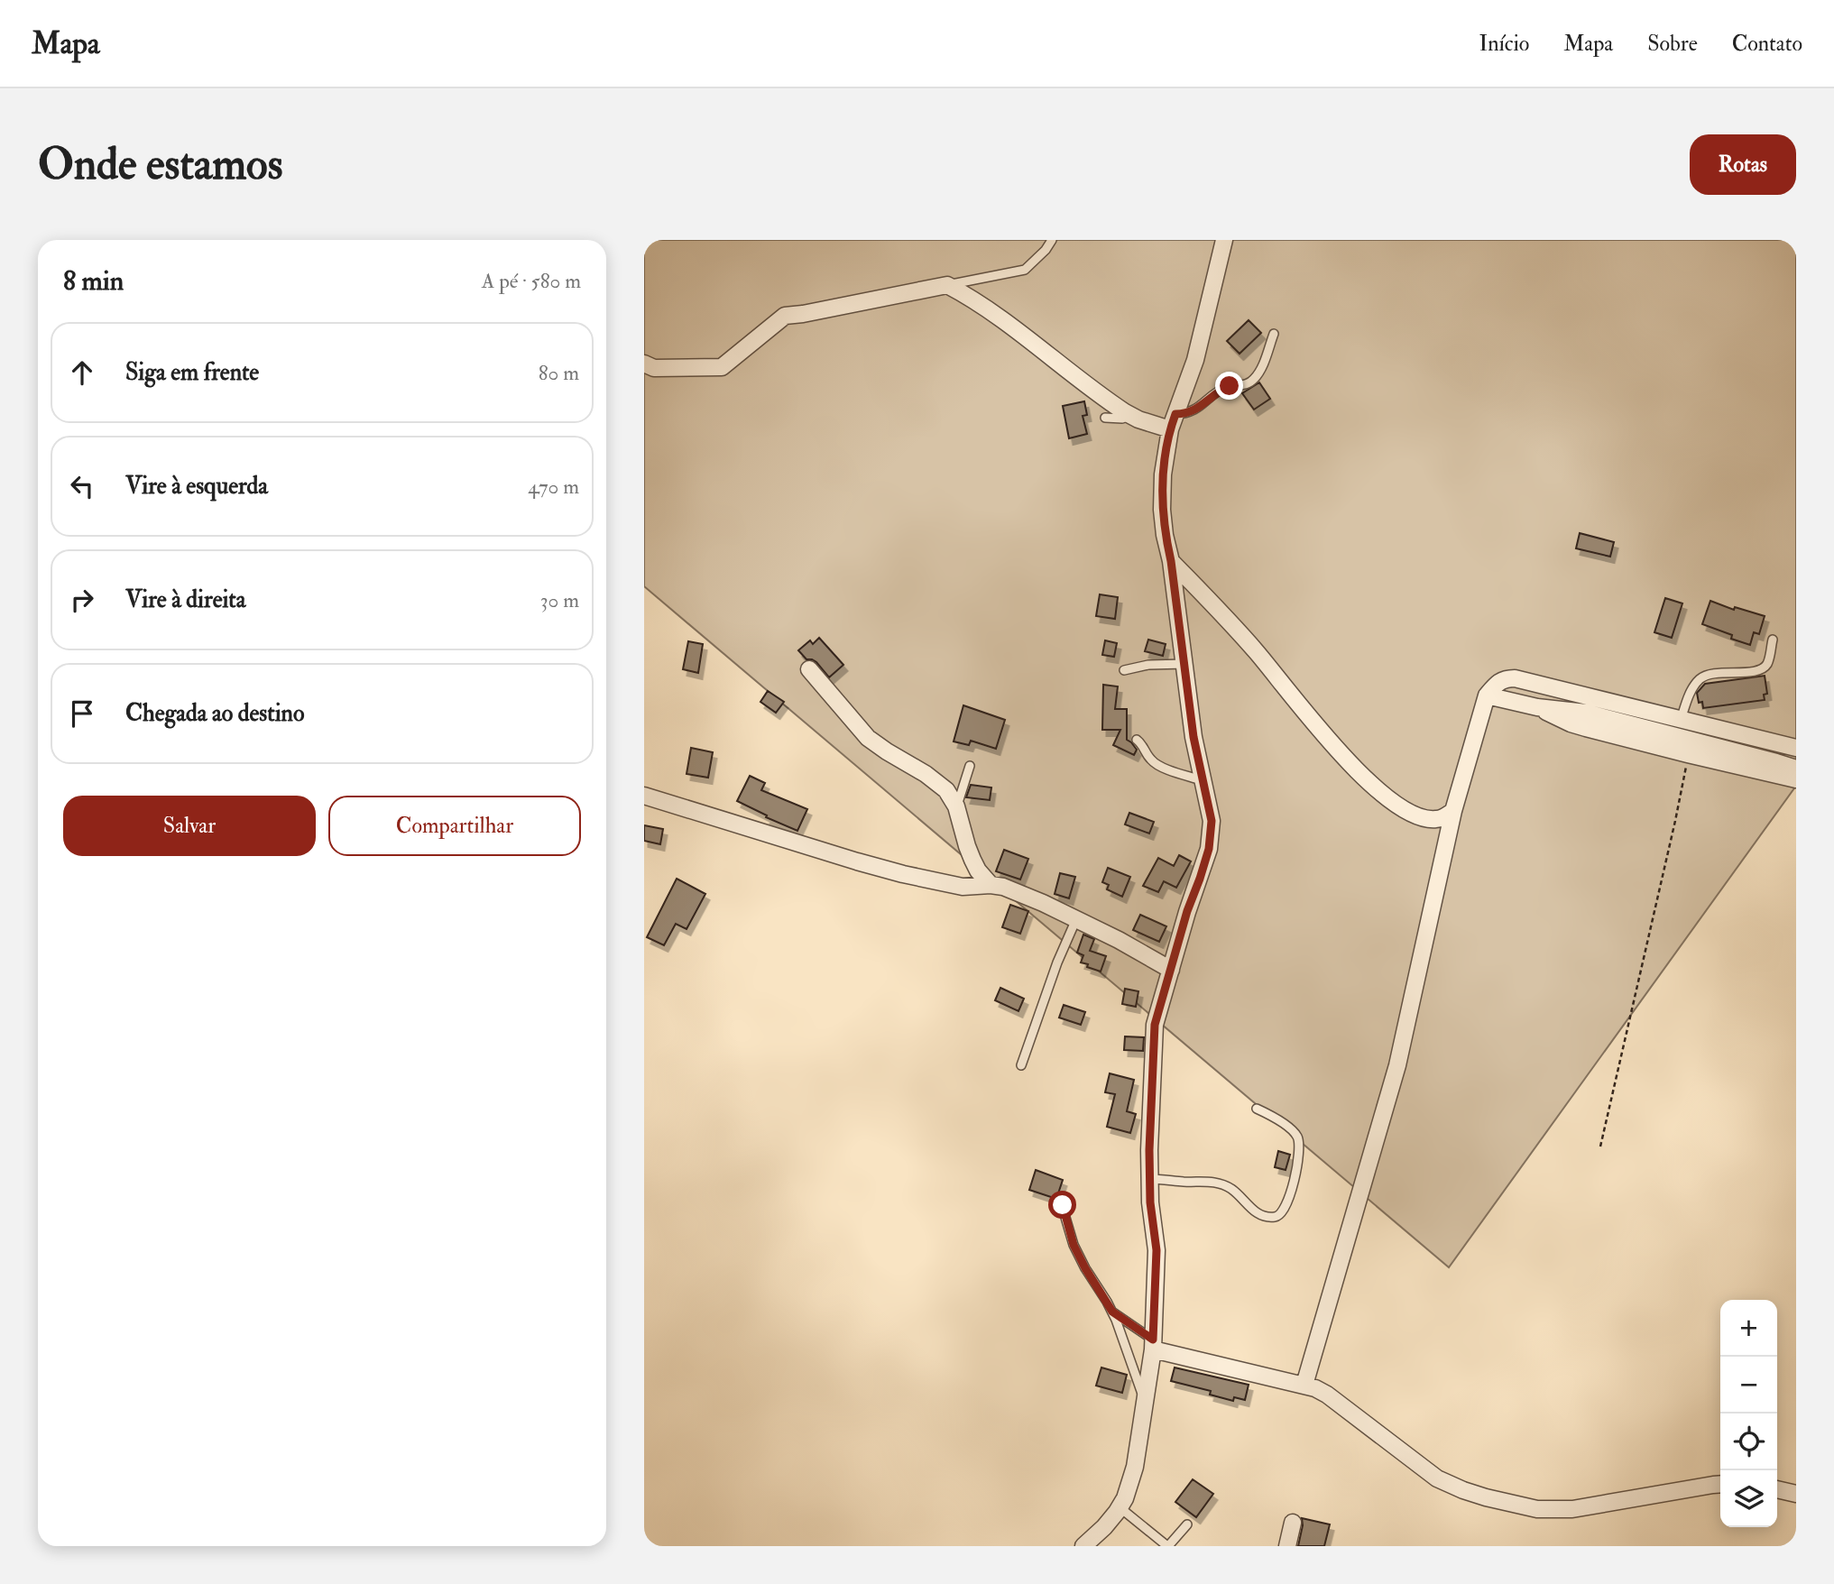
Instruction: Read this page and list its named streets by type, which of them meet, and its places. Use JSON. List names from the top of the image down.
{
  "page": {
    "header": "Mapa",
    "nav": [
      "Início",
      "Mapa",
      "Sobre",
      "Contato"
    ],
    "buttons": [
      "Rotas",
      ["Salvar", "Compartilhar"]
    ],
    "title": "Onde estamos",
    "heading": ["8 min", "A pé · 580 m"],
    "list": [
      ["Siga em frente", "80 m"],
      ["Vire à esquerda", "470 m"],
      ["Vire à direita", "30 m"],
      "Chegada ao destino"
    ],
    "map_buttons": ["+", "−"]
  }
}
